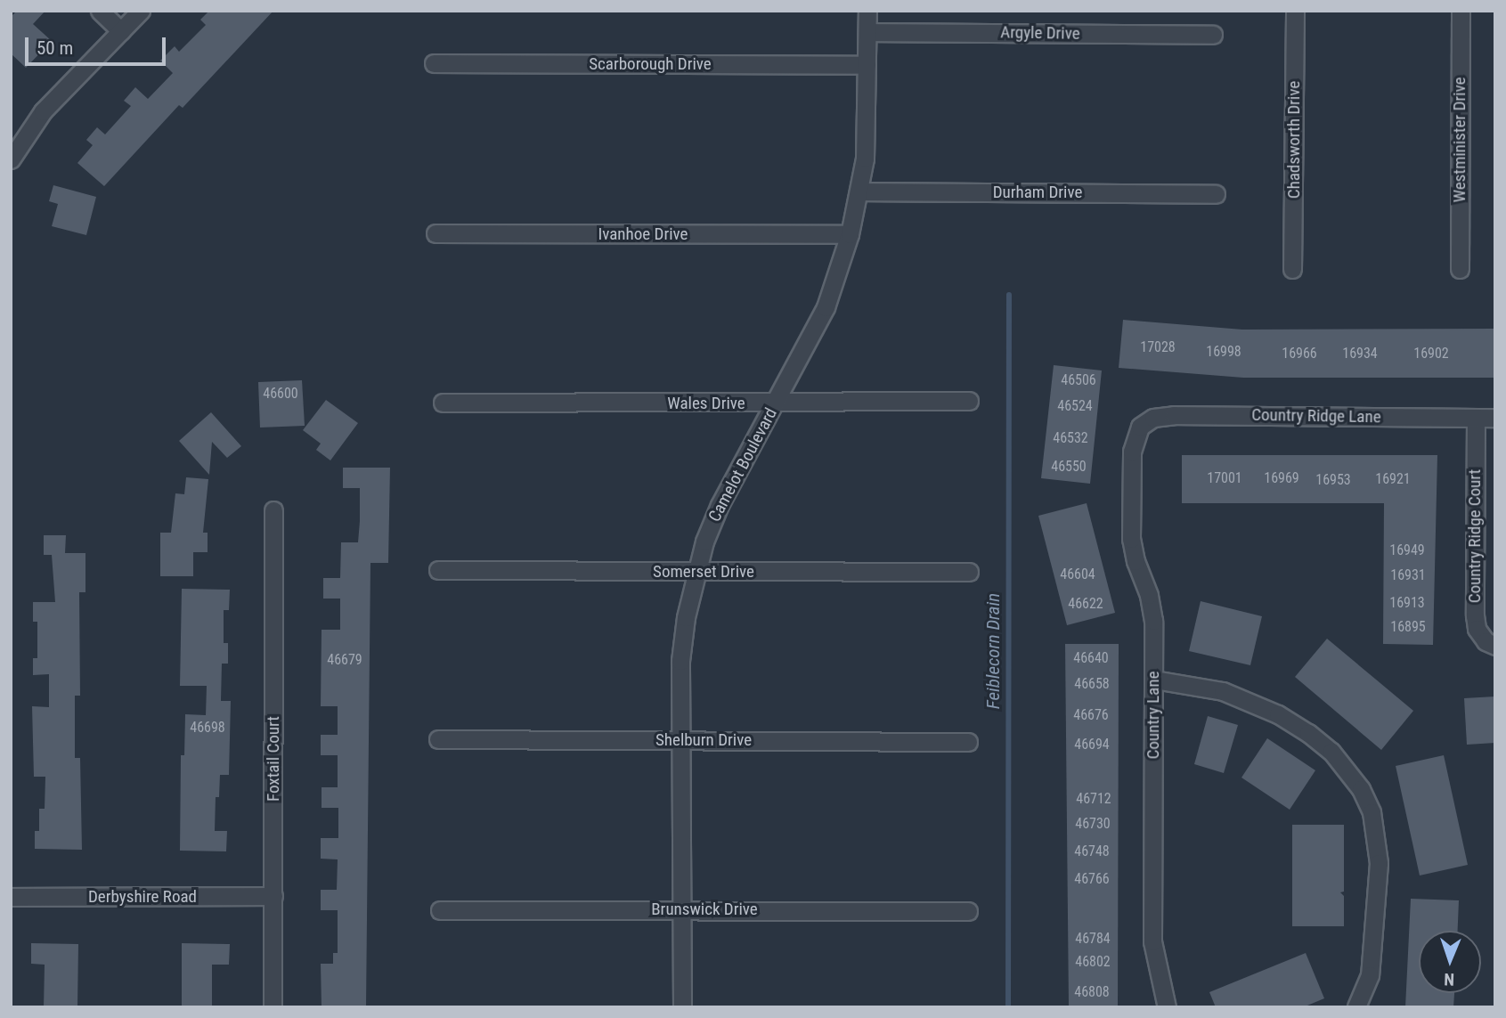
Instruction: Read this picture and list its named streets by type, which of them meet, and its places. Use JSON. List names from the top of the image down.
{
  "streets": {
    "street": [
      "Argyle Drive",
      "Scarborough Drive",
      "Chadsworth Drive",
      "Westminister Drive",
      "Durham Drive",
      "Ivanhoe Drive",
      "Wales Drive",
      "Country Ridge Lane",
      "Camelot Boulevard",
      "Country Ridge Court",
      "Somerset Drive",
      "Country Lane",
      "Shelburn Drive",
      "Foxtail Court",
      "Derbyshire Road",
      "Brunswick Drive"
    ]
  },
  "crossings": [
    ["Argyle Drive", "Camelot Boulevard"],
    ["Scarborough Drive", "Camelot Boulevard"],
    ["Durham Drive", "Camelot Boulevard"],
    ["Ivanhoe Drive", "Camelot Boulevard"],
    ["Wales Drive", "Camelot Boulevard"],
    ["Country Ridge Lane", "Country Ridge Court"],
    ["Country Ridge Lane", "Country Lane"],
    ["Camelot Boulevard", "Somerset Drive"],
    ["Camelot Boulevard", "Shelburn Drive"],
    ["Camelot Boulevard", "Brunswick Drive"],
    ["Foxtail Court", "Derbyshire Road"]
  ],
  "water": ["Feiblecorn Drain"],
  "house_numbers": [
    "17028",
    "16998",
    "16966",
    "16934",
    "16902",
    "46506",
    "46600",
    "46524",
    "46532",
    "46550",
    "17001",
    "16969",
    "16921",
    "16953",
    "16949",
    "46604",
    "16931",
    "16913",
    "46622",
    "16895",
    "46640",
    "46679",
    "46658",
    "46676",
    "46698",
    "46694",
    "46712",
    "46730",
    "46748",
    "46766",
    "46784",
    "46802",
    "46808"
  ],
  "scale_bar": "50 m",
  "north": "bottom"
}
